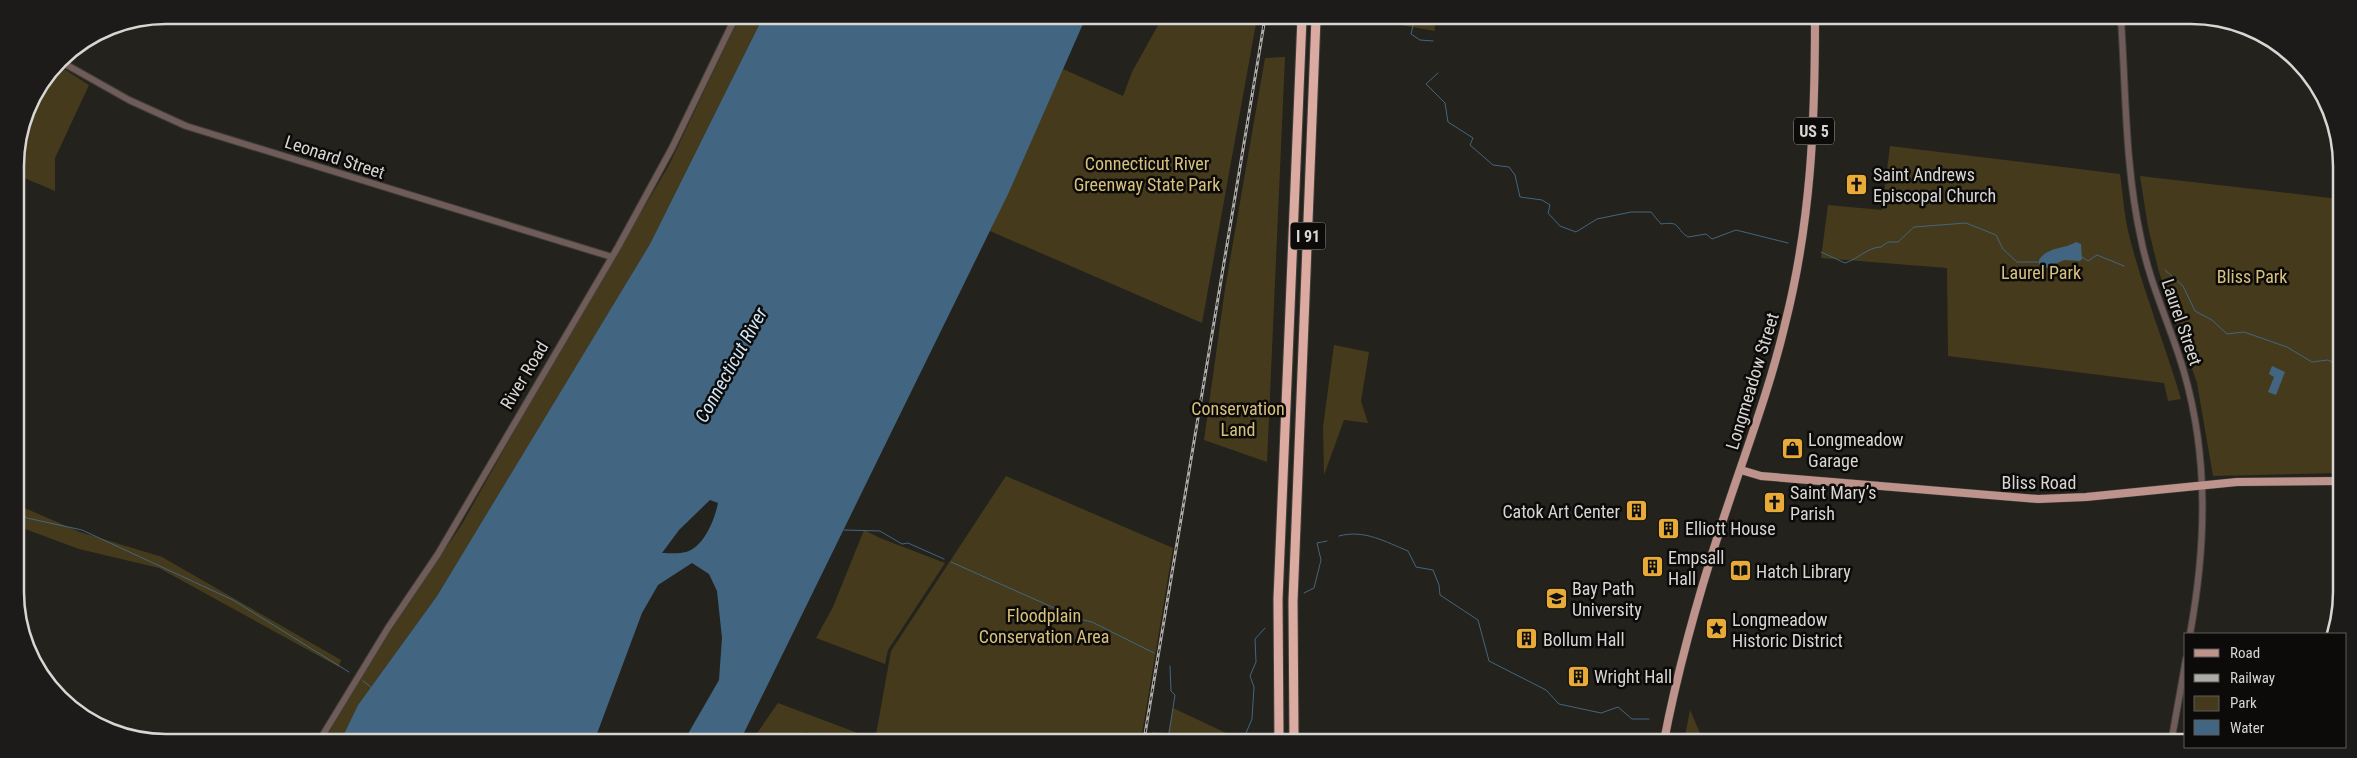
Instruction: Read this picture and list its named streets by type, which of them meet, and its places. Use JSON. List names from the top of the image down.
{
  "streets": {
    "highway": ["I 91"],
    "main road": ["US 5", "Longmeadow Street", "Bliss Road"],
    "street": ["Leonard Street", "Laurel Street", "River Road"]
  },
  "crossings": [
    ["Leonard Street", "River Road"],
    ["Laurel Street", "Bliss Road"],
    ["Longmeadow Street", "Bliss Road"]
  ],
  "water": ["Connecticut River"],
  "parks": [
    "Connecticut River Greenway State Park",
    "Laurel Park",
    "Bliss Park",
    "Conservation Land",
    "Floodplain Conservation Area"
  ],
  "places": {
    "church": ["Saint Andrews Episcopal Church", "Saint Mary’s Parish"],
    "shop": ["Longmeadow Garage"],
    "building": [
      "Catok Art Center",
      "Elliott House",
      "Empsall Hall",
      "Bollum Hall",
      "Wright Hall"
    ],
    "library": ["Hatch Library"],
    "school or university": ["Bay Path University"],
    "place": ["Longmeadow Historic District"]
  },
  "legend": [
    "Road",
    "Railway",
    "Park",
    "Water"
  ]
}
